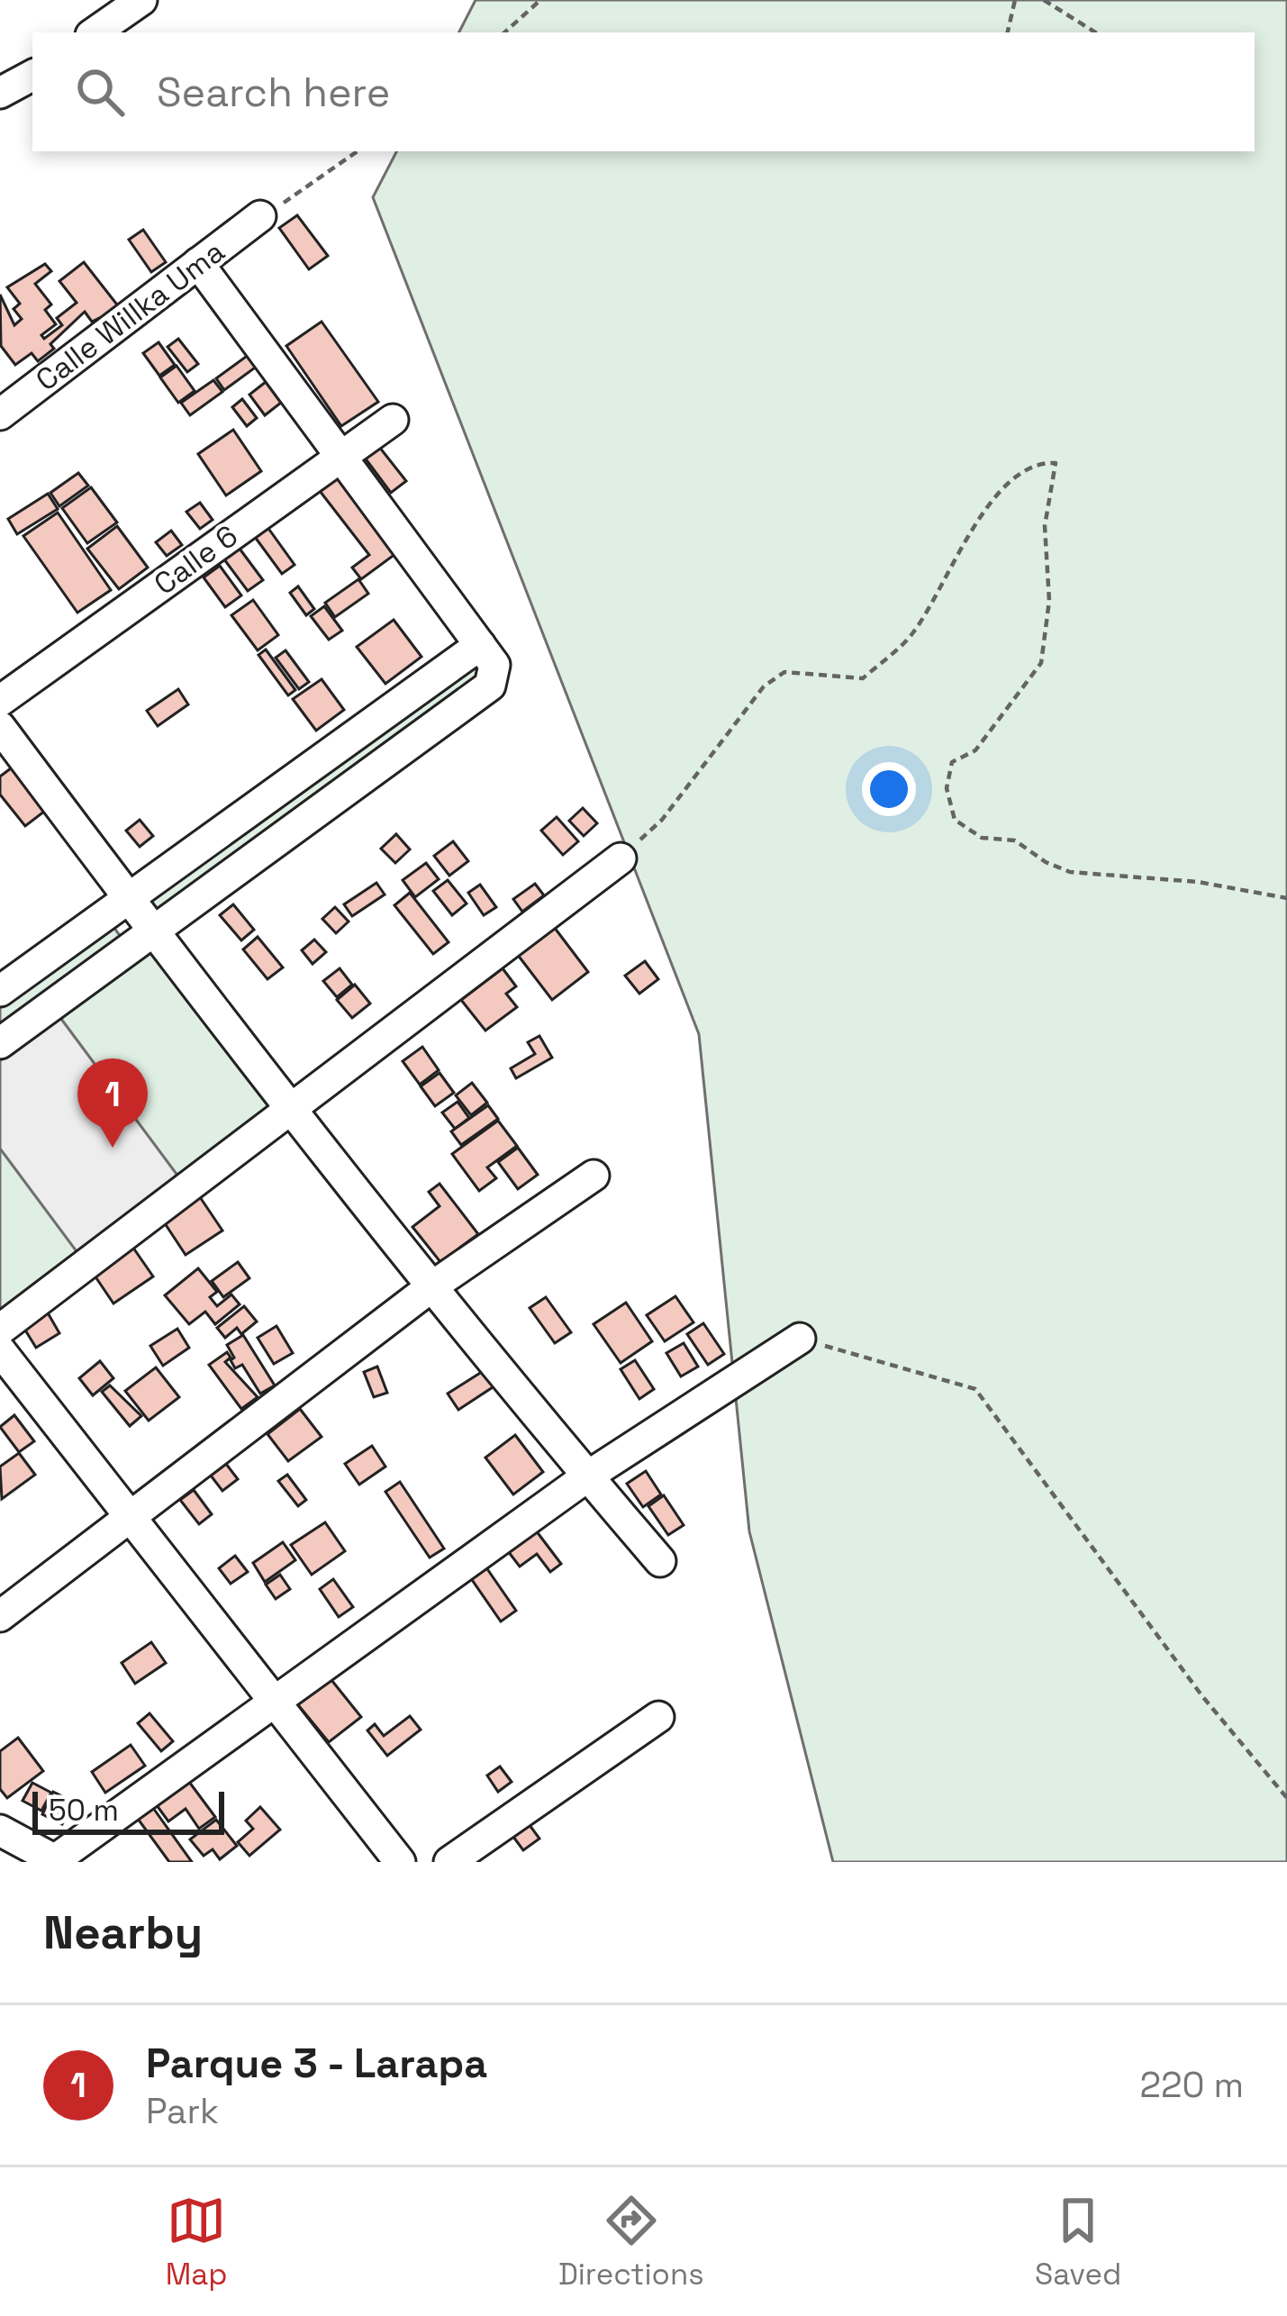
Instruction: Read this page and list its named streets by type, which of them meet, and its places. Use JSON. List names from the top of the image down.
{
  "streets": {
    "street": ["Calle Willka Uma", "Calle 6"]
  },
  "scale_bar": "50 m",
  "page": {
    "search": "Search here",
    "pins": "1",
    "scale": "50 m",
    "heading": "Nearby",
    "list": [
      {
        "mark": "1",
        "name": "Parque 3 - Larapa",
        "note": "Park",
        "value": "220 m"
      }
    ],
    "nav": ["Map", "Directions", "Saved"]
  }
}
